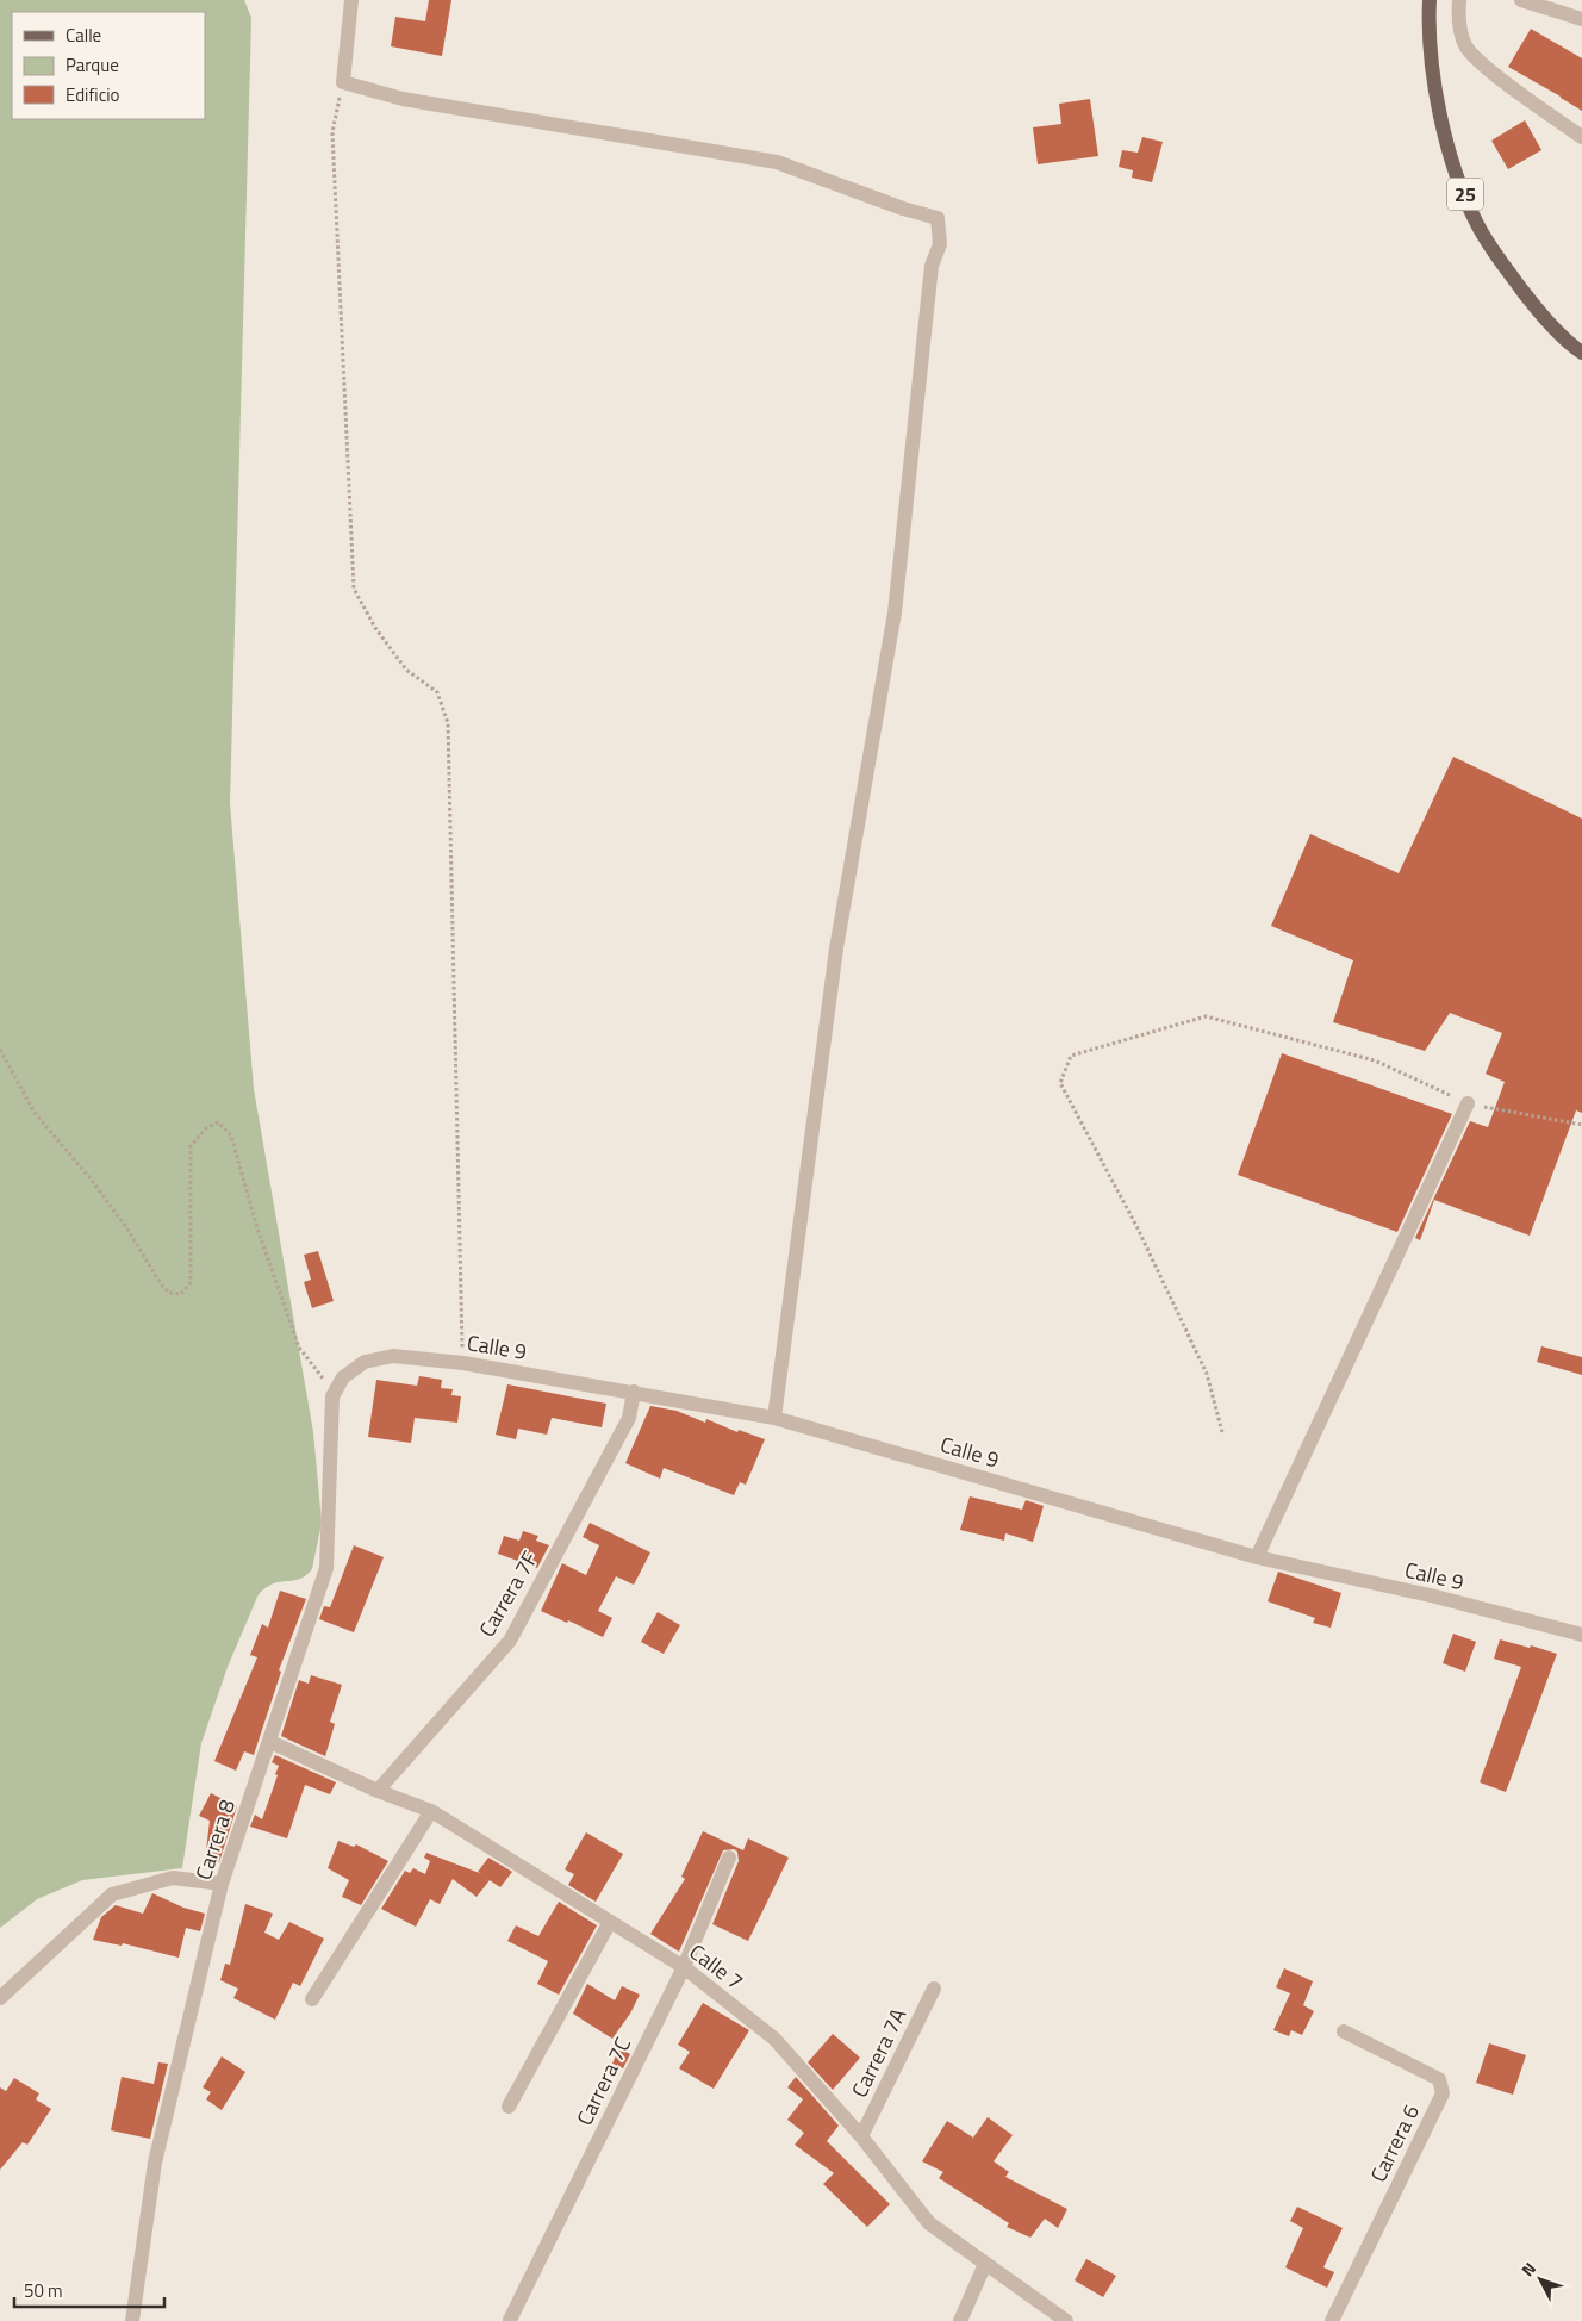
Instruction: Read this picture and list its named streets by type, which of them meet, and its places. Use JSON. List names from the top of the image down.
{
  "streets": {
    "main road": ["25"],
    "street": [
      "Calle 9",
      "Carrera 7F",
      "Carrera 8",
      "Calle 7",
      "Carrera 7A",
      "Carrera 7C",
      "Carrera 6"
    ]
  },
  "crossings": [
    ["Calle 9", "Carrera 7F"],
    ["Calle 9", "Carrera 8"],
    ["Carrera 7F", "Calle 7"],
    ["Carrera 8", "Calle 7"],
    ["Calle 7", "Carrera 7A"],
    ["Calle 7", "Carrera 7C"]
  ],
  "legend": ["Calle", "Parque", "Edificio"],
  "scale_bar": "50 m",
  "north": "top left"
}
